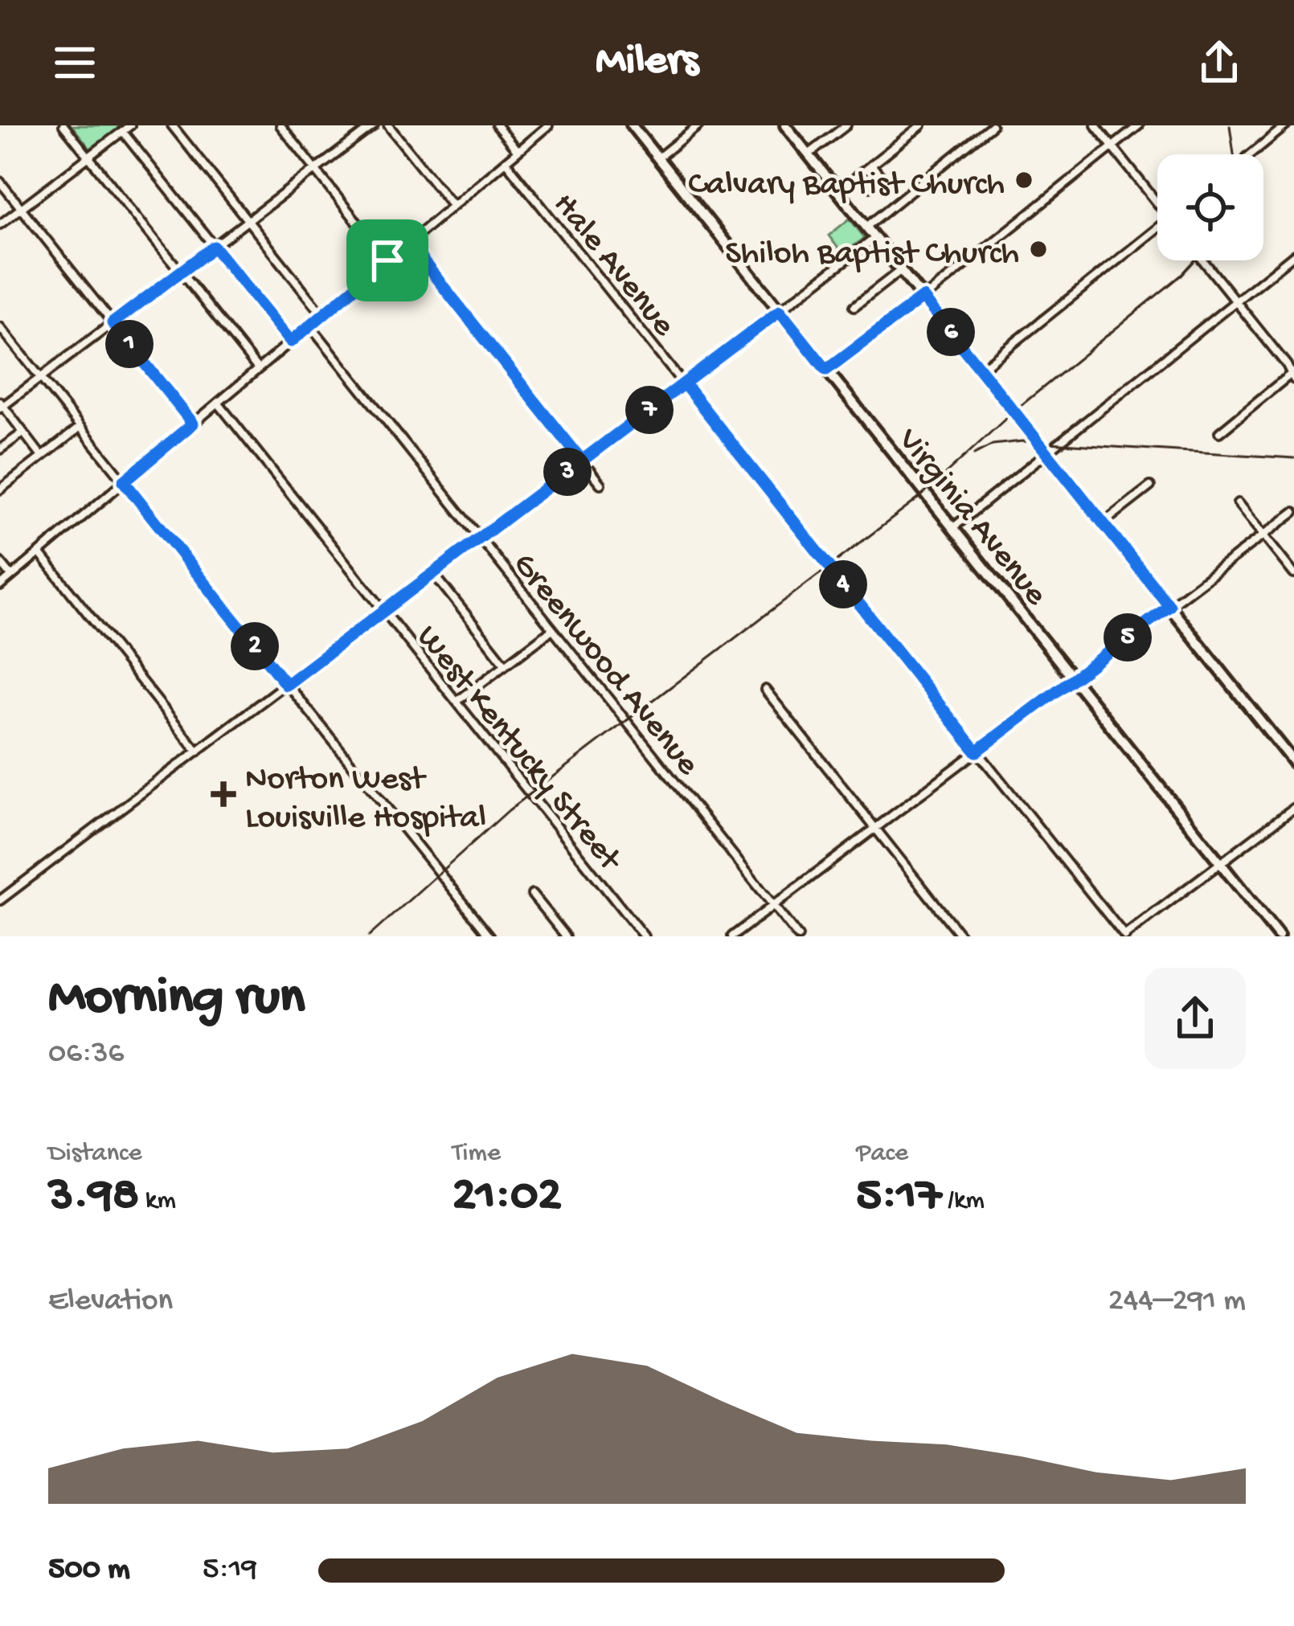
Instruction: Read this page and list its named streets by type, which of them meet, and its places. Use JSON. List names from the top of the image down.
{
  "streets": {
    "main road": ["Virginia Avenue"],
    "street": ["Hale Avenue", "Greenwood Avenue", "West Kentucky Street"]
  },
  "places": {
    "other": ["Calvary Baptist Church", "Shiloh Baptist Church"],
    "health": ["Norton West Louisville Hospital"]
  },
  "page": {
    "header": "Milers",
    "pins": [
      "6",
      "1",
      "7",
      "3",
      "4",
      "5",
      "2"
    ],
    "heading": ["Morning run", "06:36"],
    "stats": [
      ["Distance", "3.98 km"],
      ["Time", "21:02"],
      ["Pace", "5:17 /km"]
    ],
    "chart": ["Elevation", "244–291 m"],
    "list": [
      {
        "name": "500 m",
        "note": "5:19"
      }
    ]
  }
}
